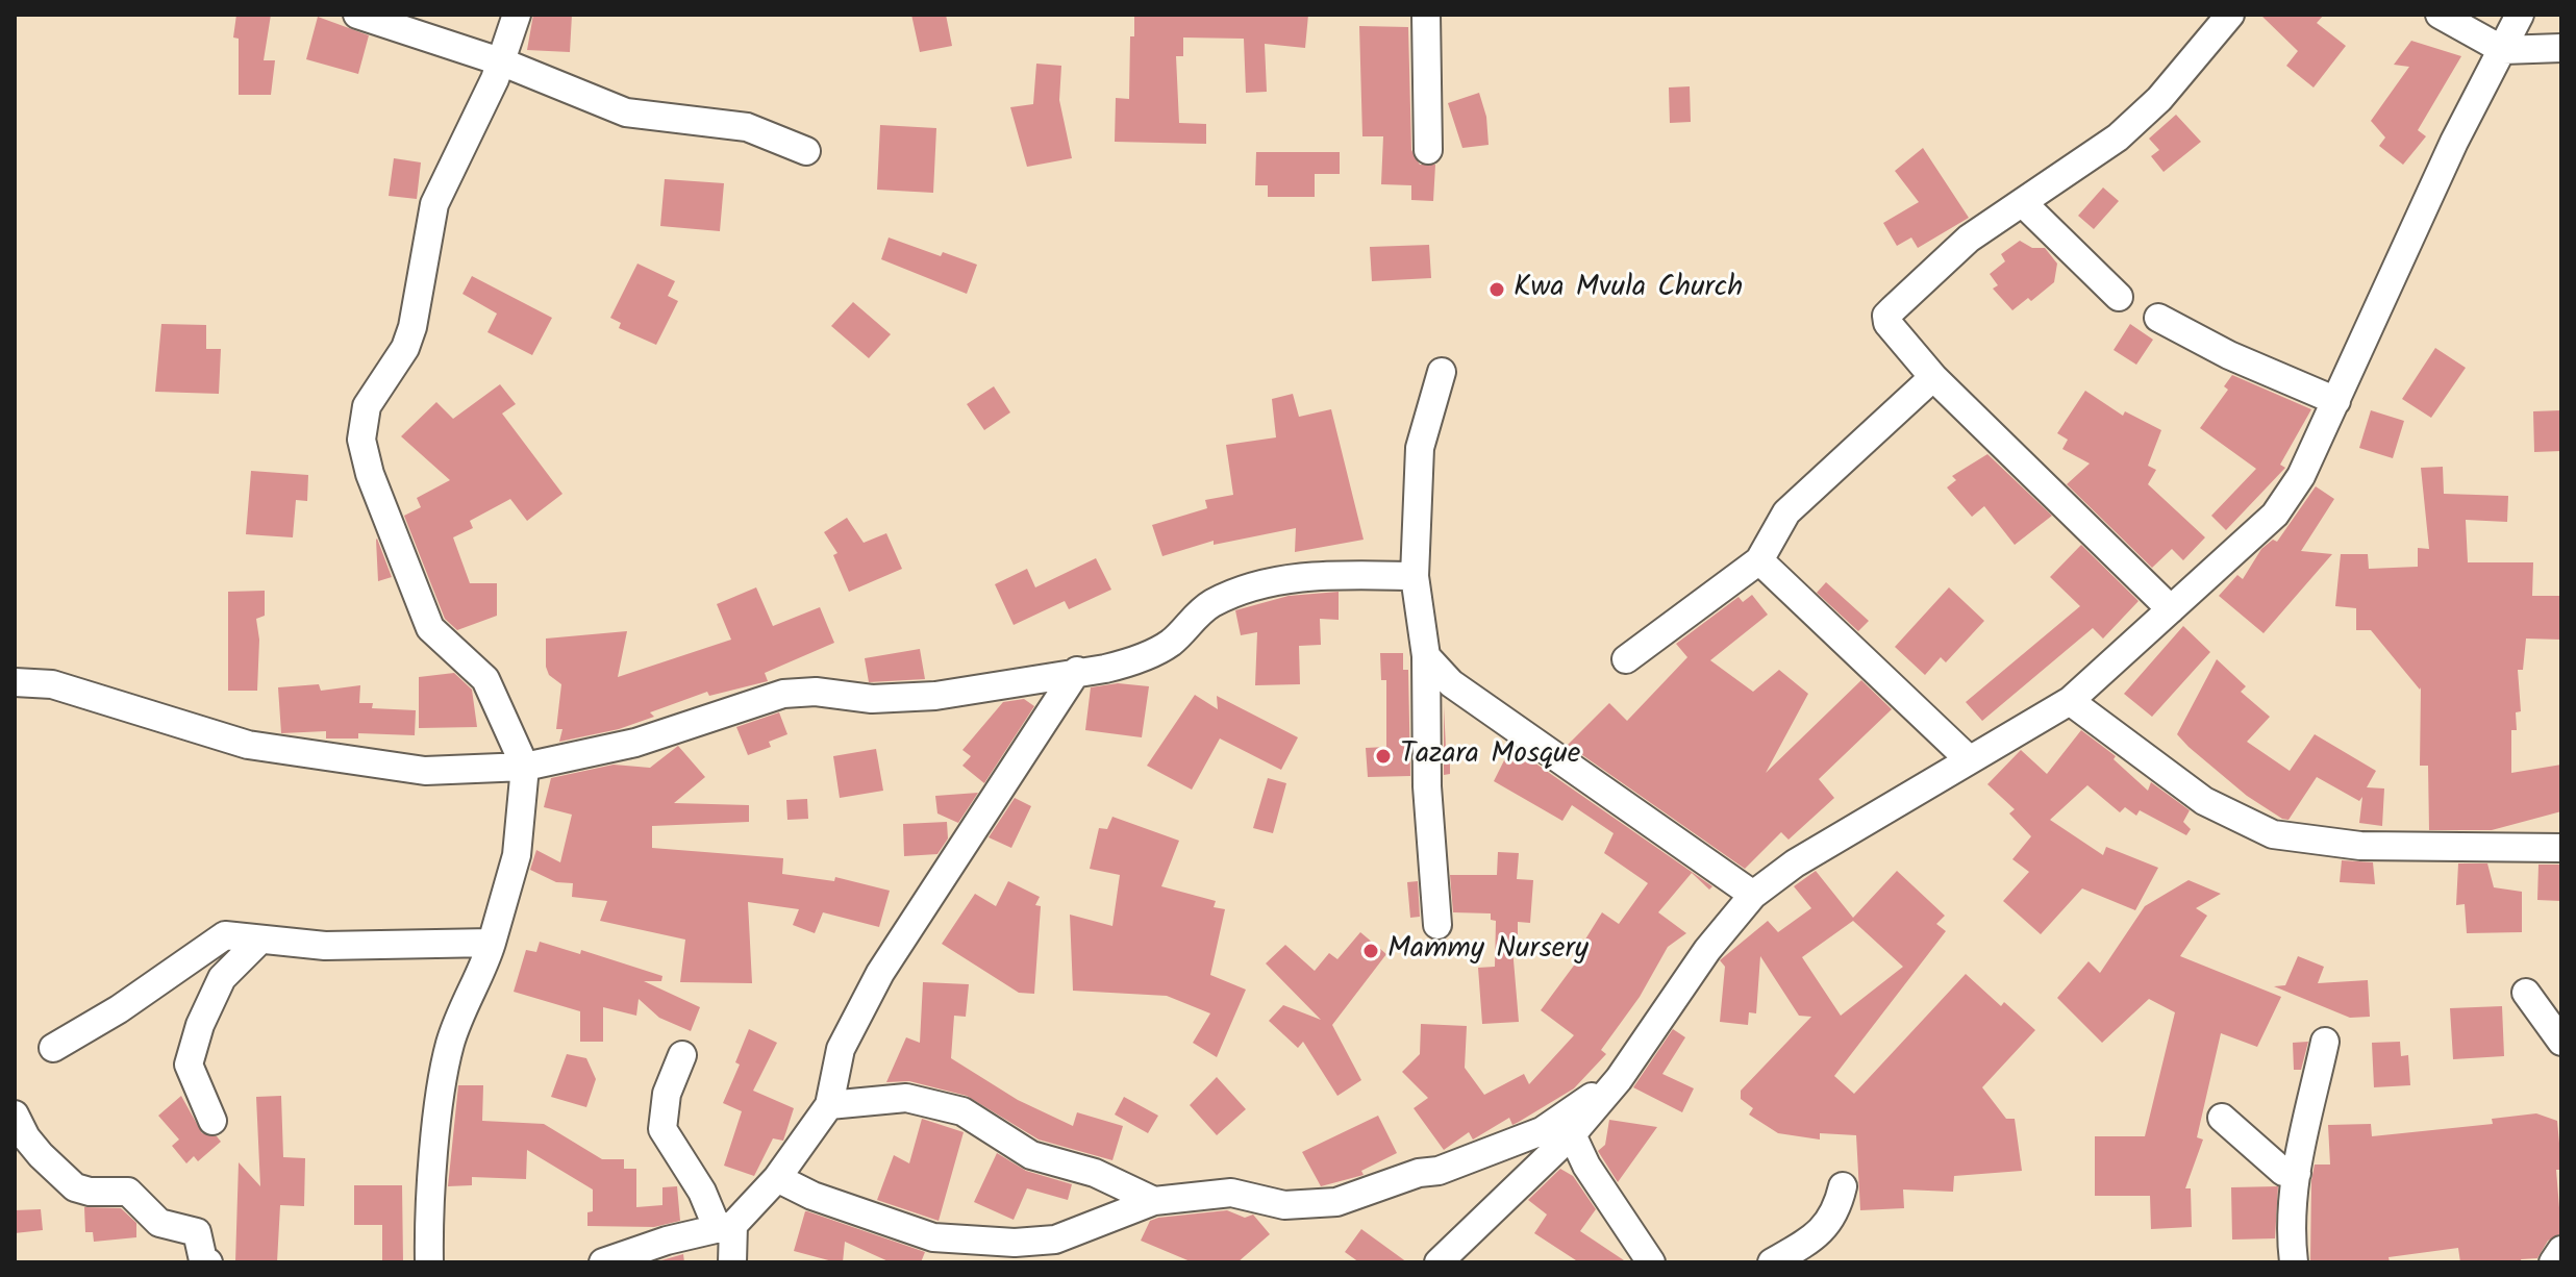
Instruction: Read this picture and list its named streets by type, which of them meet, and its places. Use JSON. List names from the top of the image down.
{
  "places": ["Kwa Mvula Church", "Tazara Mosque", "Mammy Nursery"]
}
